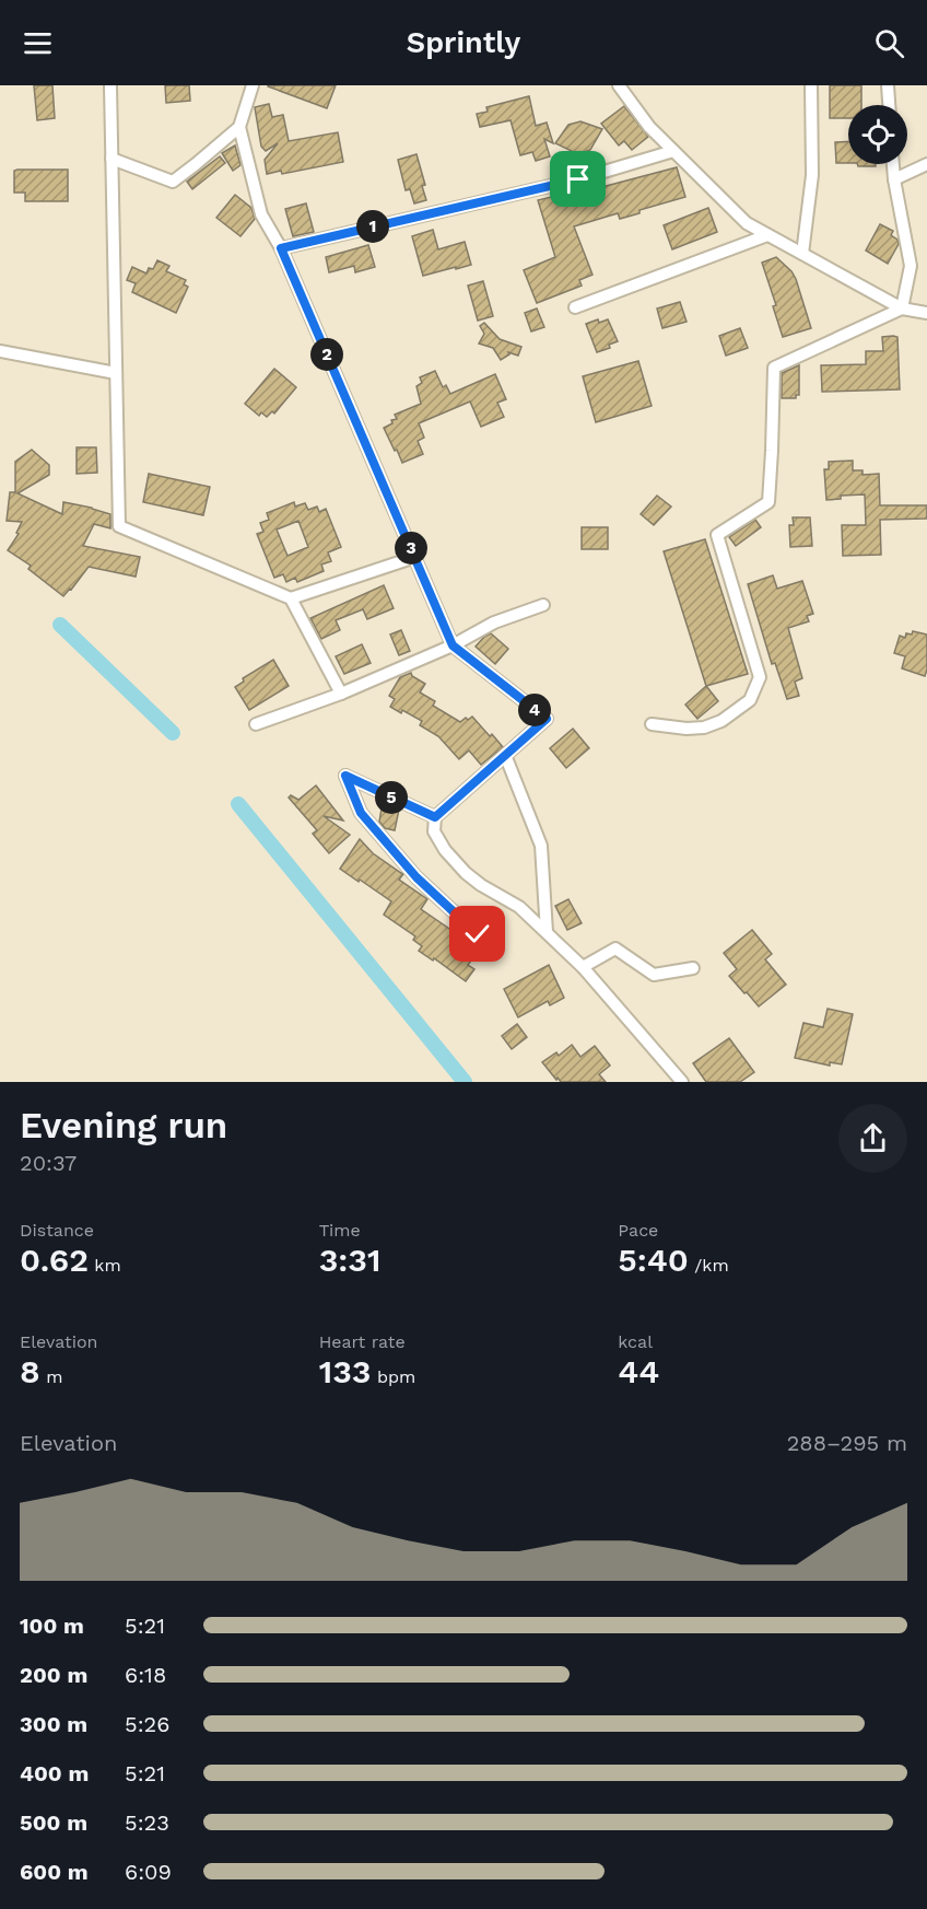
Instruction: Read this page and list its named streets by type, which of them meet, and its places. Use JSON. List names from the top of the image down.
{
  "page": {
    "header": "Sprintly",
    "pins": [
      "1",
      "2",
      "3",
      "4",
      "5"
    ],
    "heading": ["Evening run", "20:37"],
    "stats": [
      ["Distance", "0.62 km"],
      ["Time", "3:31"],
      ["Pace", "5:40 /km"],
      ["Elevation", "8 m"],
      ["Heart rate", "133 bpm"],
      ["kcal", "44"]
    ],
    "chart": ["Elevation", "288–295 m"],
    "list": [
      {
        "name": "100 m",
        "note": "5:21"
      },
      {
        "name": "200 m",
        "note": "6:18"
      },
      {
        "name": "300 m",
        "note": "5:26"
      },
      {
        "name": "400 m",
        "note": "5:21"
      },
      {
        "name": "500 m",
        "note": "5:23"
      },
      {
        "name": "600 m",
        "note": "6:09"
      }
    ]
  }
}
